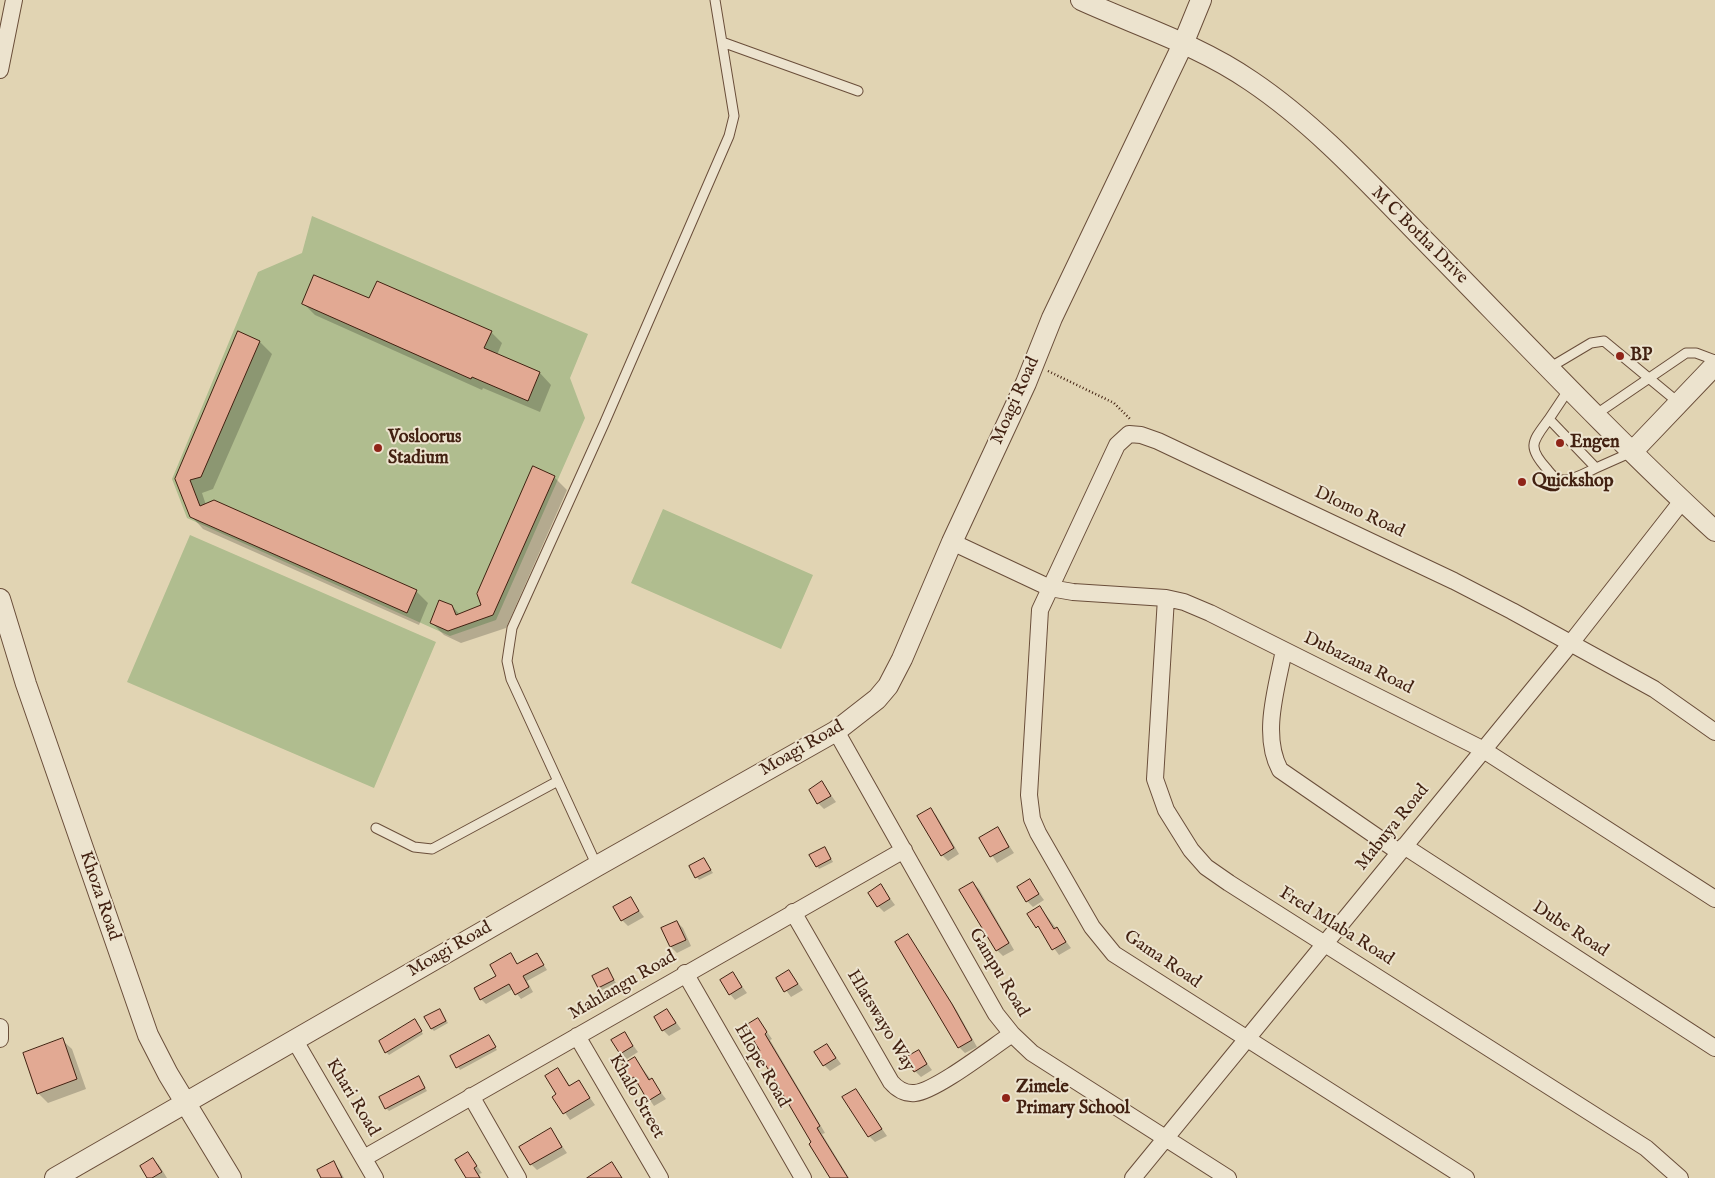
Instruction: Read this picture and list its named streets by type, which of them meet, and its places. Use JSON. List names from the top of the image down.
{
  "streets": {
    "street": [
      "M C Botha Drive",
      "Moagi Road",
      "Dlomo Road",
      "Dubazana Road",
      "Mabuya Road",
      "Khoza Road",
      "Fred Mlaba Road",
      "Dube Road",
      "Gama Road",
      "Gampu Road",
      "Mahlangu Road",
      "Hlatswayo Way",
      "Hlope Road",
      "Khalo Street",
      "Khari Road"
    ]
  },
  "crossings": [
    ["M C Botha Drive", "Moagi Road"],
    ["M C Botha Drive", "Mabuya Road"],
    ["Moagi Road", "Dubazana Road"],
    ["Moagi Road", "Khoza Road"],
    ["Moagi Road", "Gampu Road"],
    ["Moagi Road", "Khari Road"],
    ["Dlomo Road", "Mabuya Road"],
    ["Dubazana Road", "Mabuya Road"],
    ["Dubazana Road", "Fred Mlaba Road"],
    ["Dubazana Road", "Dube Road"],
    ["Dubazana Road", "Gama Road"],
    ["Mabuya Road", "Fred Mlaba Road"],
    ["Mabuya Road", "Dube Road"],
    ["Mabuya Road", "Gama Road"],
    ["Mabuya Road", "Gampu Road"],
    ["Gampu Road", "Mahlangu Road"],
    ["Gampu Road", "Hlatswayo Way"],
    ["Mahlangu Road", "Hlatswayo Way"],
    ["Mahlangu Road", "Hlope Road"],
    ["Mahlangu Road", "Khalo Street"],
    ["Mahlangu Road", "Khari Road"]
  ],
  "places": [
    "BP",
    "Engen",
    "Vosloorus Stadium",
    "Quickshop",
    "Zimele Primary School"
  ]
}
